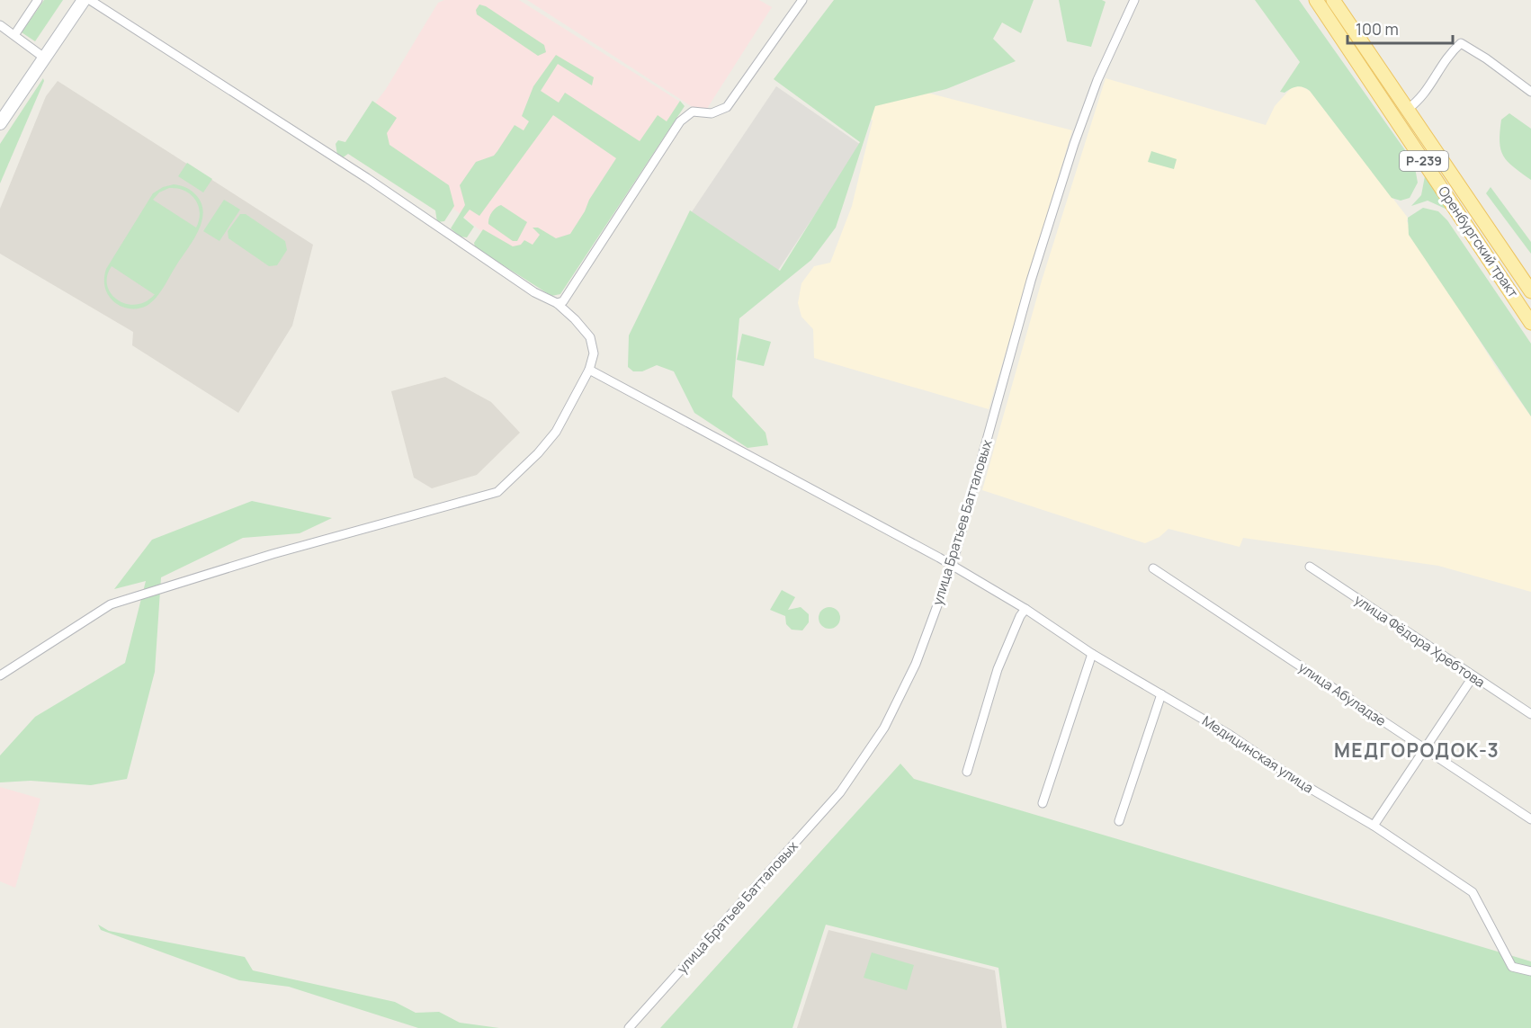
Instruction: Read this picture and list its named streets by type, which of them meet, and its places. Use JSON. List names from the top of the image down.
{
  "streets": {
    "main road": ["Р-239", "Оренбургский тракт"],
    "street": [
      "улица Братьев Батталовых",
      "улица Фёдора Хребтова",
      "улица Абуладзе",
      "Медицинская улица"
    ]
  },
  "crossings": [
    ["улица Братьев Батталовых", "Медицинская улица"]
  ],
  "districts": ["МЕДГОРОДОК-3"],
  "scale_bar": "100 m"
}
